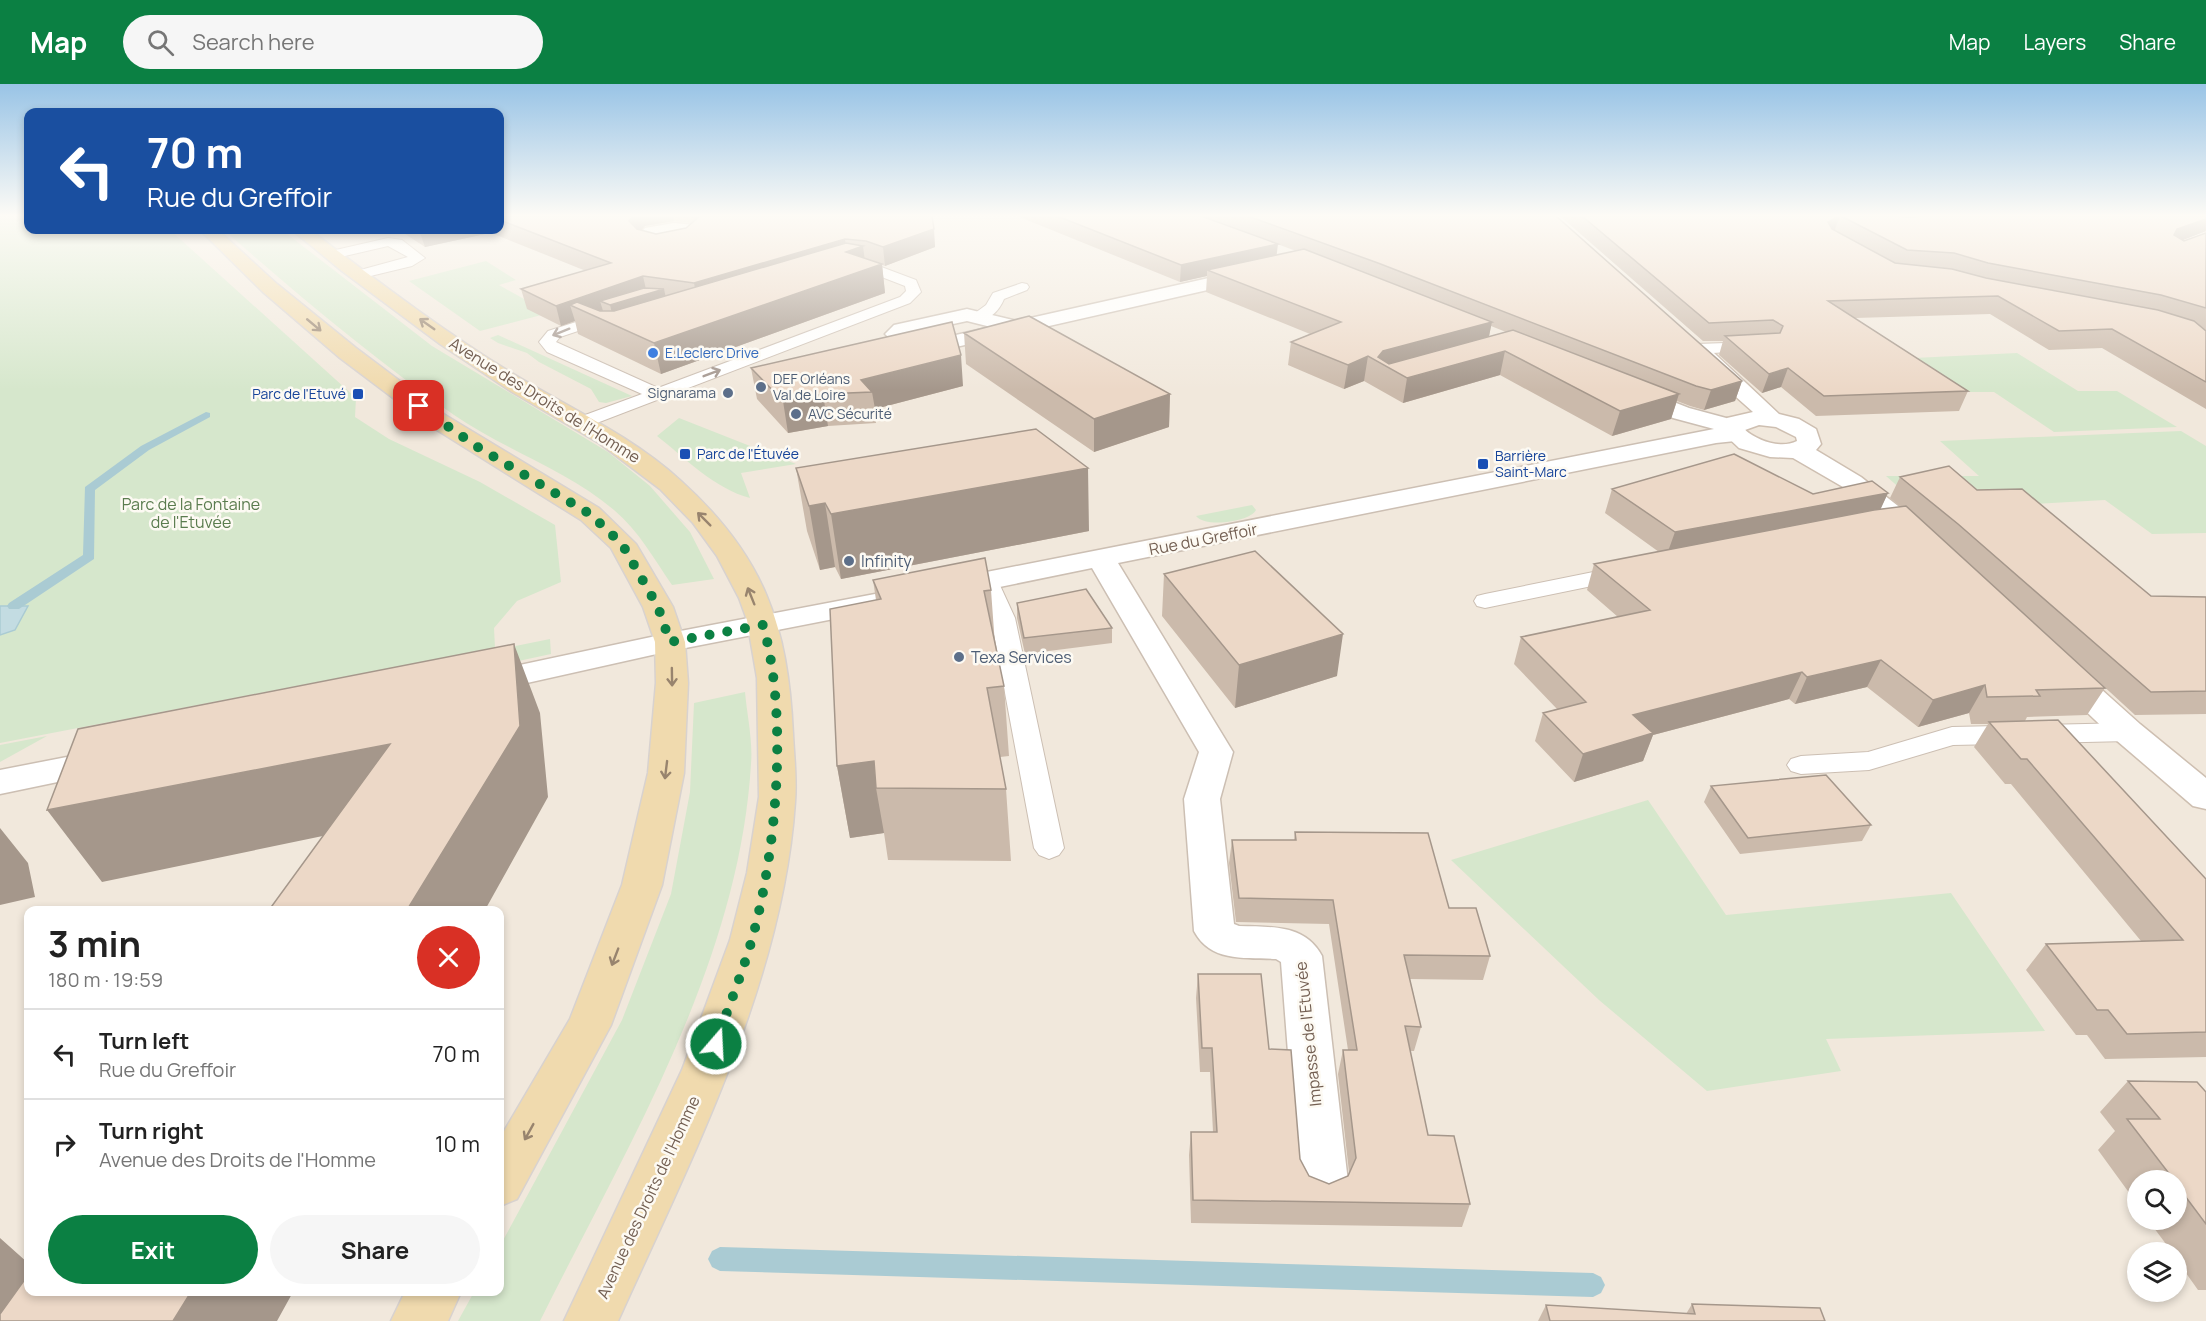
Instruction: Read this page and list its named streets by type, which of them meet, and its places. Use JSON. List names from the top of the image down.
{
  "streets": {
    "main road": ["Avenue des Droits de l'Homme"],
    "street": ["Rue du Greffoir", "Impasse de l'Etuvée"]
  },
  "crossings": [
    ["Avenue des Droits de l'Homme", "Rue du Greffoir"],
    ["Rue du Greffoir", "Impasse de l'Etuvée"]
  ],
  "parks": ["Parc de la Fontaine de l'Etuvée"],
  "places": {
    "other": [
      "E.Leclerc Drive",
      "DEF Orléans Val de Loire",
      "Signarama",
      "AVC Sécurité",
      "Infinity",
      "Texa Services"
    ],
    "transit": ["Parc de l'Etuvé", "Parc de l'Étuvée", "Barrière Saint-Marc"]
  },
  "page": {
    "header": "Map",
    "search": "Search here",
    "nav": ["Map", "Layers", "Share"],
    "turn": ["70 m", "Rue du Greffoir"],
    "heading": ["3 min", "180 m · 19:59"],
    "list": [
      {
        "name": "Turn left",
        "note": "Rue du Greffoir",
        "value": "70 m"
      },
      {
        "name": "Turn right",
        "note": "Avenue des Droits de l'Homme",
        "value": "10 m"
      }
    ],
    "buttons": ["Exit", "Share"]
  }
}
